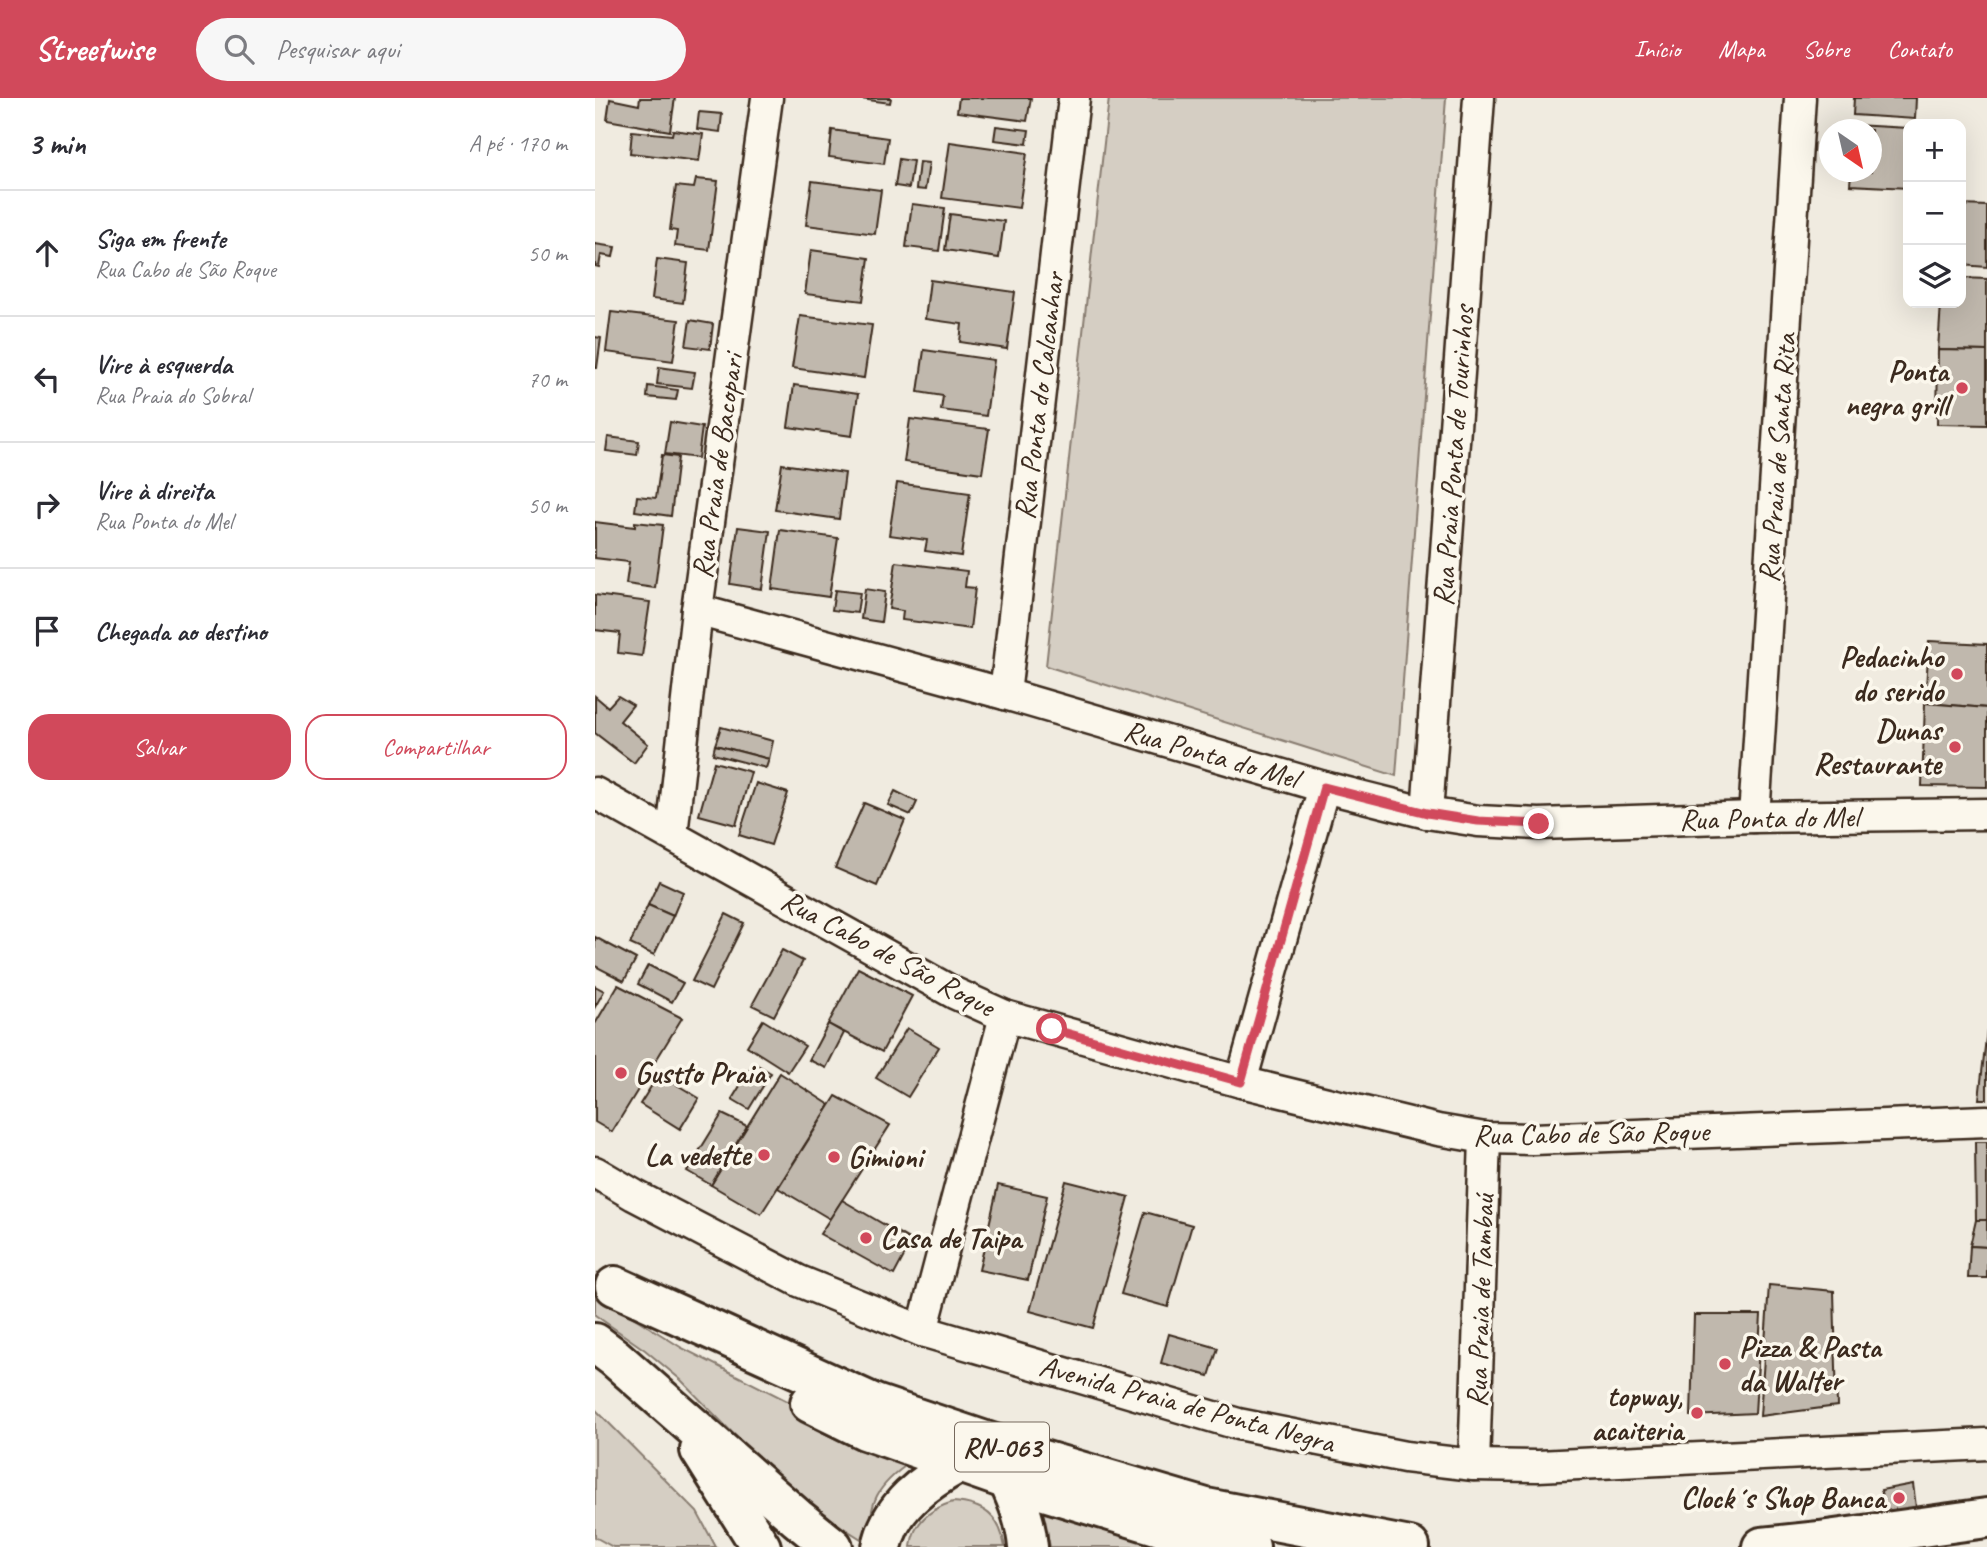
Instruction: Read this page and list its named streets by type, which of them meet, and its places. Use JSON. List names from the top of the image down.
{
  "streets": {
    "main road": ["RN-063"],
    "street": [
      "Rua Ponta do Calcanhar",
      "Rua Praia Ponta de Tourinhos",
      "Rua Praia de Santa Rita",
      "Rua Praia de Bacopari",
      "Rua Ponta do Mel",
      "Rua Cabo de São Roque",
      "Rua Praia de Tambaú",
      "Avenida Praia de Ponta Negra"
    ]
  },
  "crossings": [
    ["Rua Ponta do Calcanhar", "Rua Ponta do Mel"],
    ["Rua Praia Ponta de Tourinhos", "Rua Ponta do Mel"],
    ["Rua Praia de Santa Rita", "Rua Ponta do Mel"],
    ["Rua Praia de Bacopari", "Rua Ponta do Mel"],
    ["Rua Praia de Bacopari", "Rua Cabo de São Roque"],
    ["Rua Cabo de São Roque", "Rua Praia de Tambaú"],
    ["Rua Praia de Tambaú", "Avenida Praia de Ponta Negra"]
  ],
  "places": [
    "Ponta negra grill",
    "Pedacinho do serido",
    "Dunas Restaurante",
    "Gustto Praia",
    "La vedette",
    "Gimioni",
    "Casa de Taipa",
    "Pizza & Pasta da Walter",
    "topway, acaiteria",
    "Clock´s Shop Banca"
  ],
  "north": "bottom right",
  "page": {
    "header": "Streetwise",
    "search": "Pesquisar aqui",
    "nav": [
      "Início",
      "Mapa",
      "Sobre",
      "Contato"
    ],
    "heading": ["3 min", "A pé · 170 m"],
    "map_buttons": ["+", "−"],
    "list": [
      ["Siga em frente", "Rua Cabo de São Roque", "50 m"],
      ["Vire à esquerda", "Rua Praia do Sobral", "70 m"],
      ["Vire à direita", "Rua Ponta do Mel", "50 m"],
      "Chegada ao destino"
    ],
    "buttons": ["Salvar", "Compartilhar"]
  }
}
